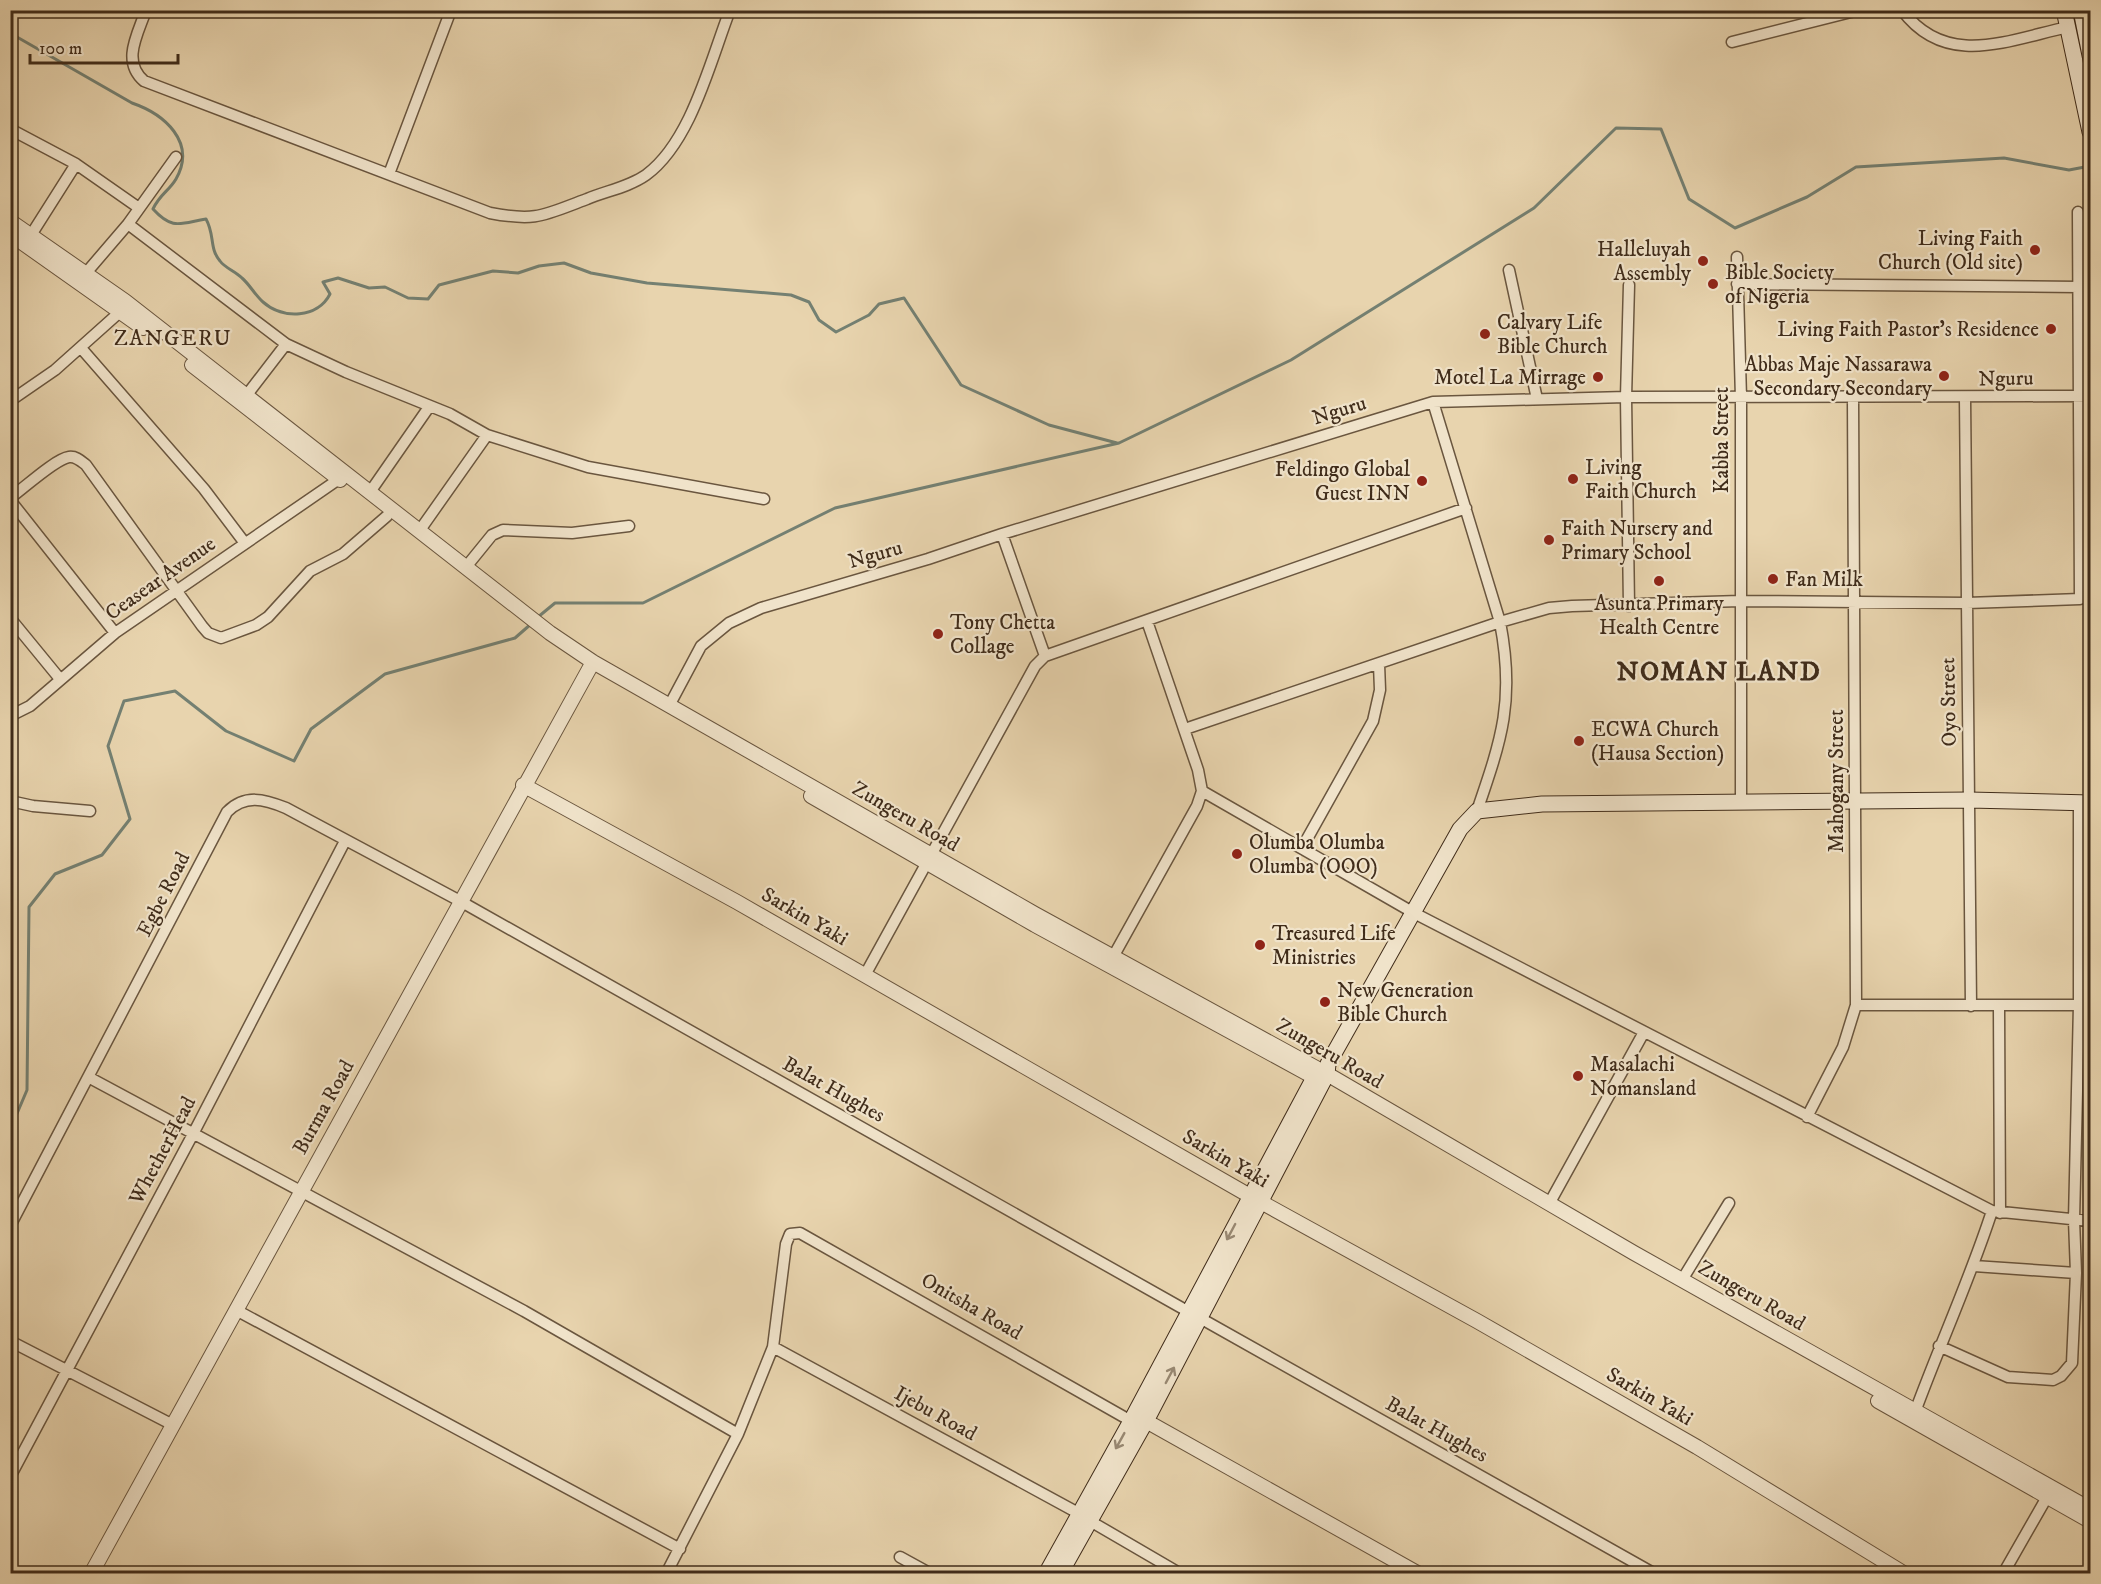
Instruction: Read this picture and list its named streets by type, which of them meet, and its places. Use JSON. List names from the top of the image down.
{
  "streets": {
    "street": [
      "Nguru",
      "Kabba Street",
      "Ceasear Avenue",
      "Oyo Street",
      "Mahogany Street",
      "Zungeru Road",
      "Egbe Road",
      "Sarkin Yaki",
      "Balat Hughes",
      "Burma Road",
      "WhetherHead",
      "Onitsha Road",
      "Ijebu Road"
    ]
  },
  "crossings": [
    ["Nguru", "Kabba Street"],
    ["Nguru", "Oyo Street"],
    ["Nguru", "Mahogany Street"],
    ["Nguru", "Zungeru Road"],
    ["Zungeru Road", "Burma Road"],
    ["Egbe Road", "Balat Hughes"],
    ["Egbe Road", "Burma Road"],
    ["Egbe Road", "WhetherHead"],
    ["Sarkin Yaki", "Burma Road"],
    ["Balat Hughes", "Burma Road"],
    ["Onitsha Road", "Ijebu Road"]
  ],
  "districts": ["ZANGERU", "NOMAN LAND"],
  "places": [
    "Living Faith Church (Old site)",
    "Halleluyah Assembly",
    "Bible Society of Nigeria",
    "Living Faith Pastor's Residence",
    "Calvary Life Bible Church",
    "Abbas Maje Nassarawa Secondary Secondary",
    "Motel La Mirrage",
    "Living Faith Church",
    "Feldingo Global Guest INN",
    "Faith Nursery and Primary School",
    "Fan Milk",
    "Asunta Primary Health Centre",
    "Tony Chetta Collage",
    "ECWA Church (Hausa Section)",
    "Olumba Olumba Olumba (OOO)",
    "Treasured Life Ministries",
    "New Generation Bible Church",
    "Masalachi Nomansland"
  ],
  "scale_bar": "100 m"
}
